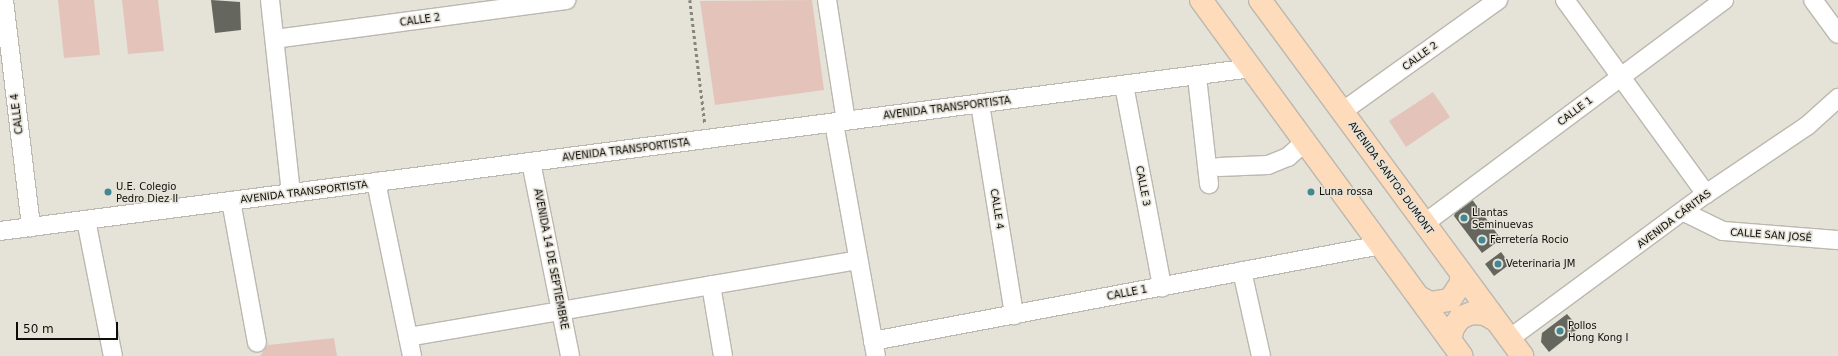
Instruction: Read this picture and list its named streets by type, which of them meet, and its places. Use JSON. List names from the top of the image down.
{
  "streets": {
    "main road": ["AVENIDA SANTOS DUMONT"],
    "street": [
      "CALLE 2",
      "AVENIDA TRANSPORTISTA",
      "CALLE 1",
      "CALLE 4",
      "CALLE 3",
      "AVENIDA CÁRITAS",
      "CALLE SAN JOSÉ",
      "AVENIDA 14 DE SEPTIEMBRE"
    ]
  },
  "crossings": [
    ["CALLE 2", "AVENIDA SANTOS DUMONT"],
    ["AVENIDA TRANSPORTISTA", "CALLE 4"],
    ["AVENIDA TRANSPORTISTA", "CALLE 3"],
    ["AVENIDA TRANSPORTISTA", "AVENIDA 14 DE SEPTIEMBRE"],
    ["CALLE 1", "CALLE 4"],
    ["CALLE 1", "AVENIDA SANTOS DUMONT"],
    ["CALLE 1", "CALLE 3"],
    ["AVENIDA SANTOS DUMONT", "AVENIDA CÁRITAS"],
    ["AVENIDA CÁRITAS", "CALLE SAN JOSÉ"]
  ],
  "places": [
    "U.E. Colegio Pedro Diez II",
    "Luna rossa",
    "Llantas Seminuevas",
    "Ferretería Rocio",
    "Veterinaria JM",
    "Pollos Hong Kong I"
  ],
  "scale_bar": "50 m"
}
